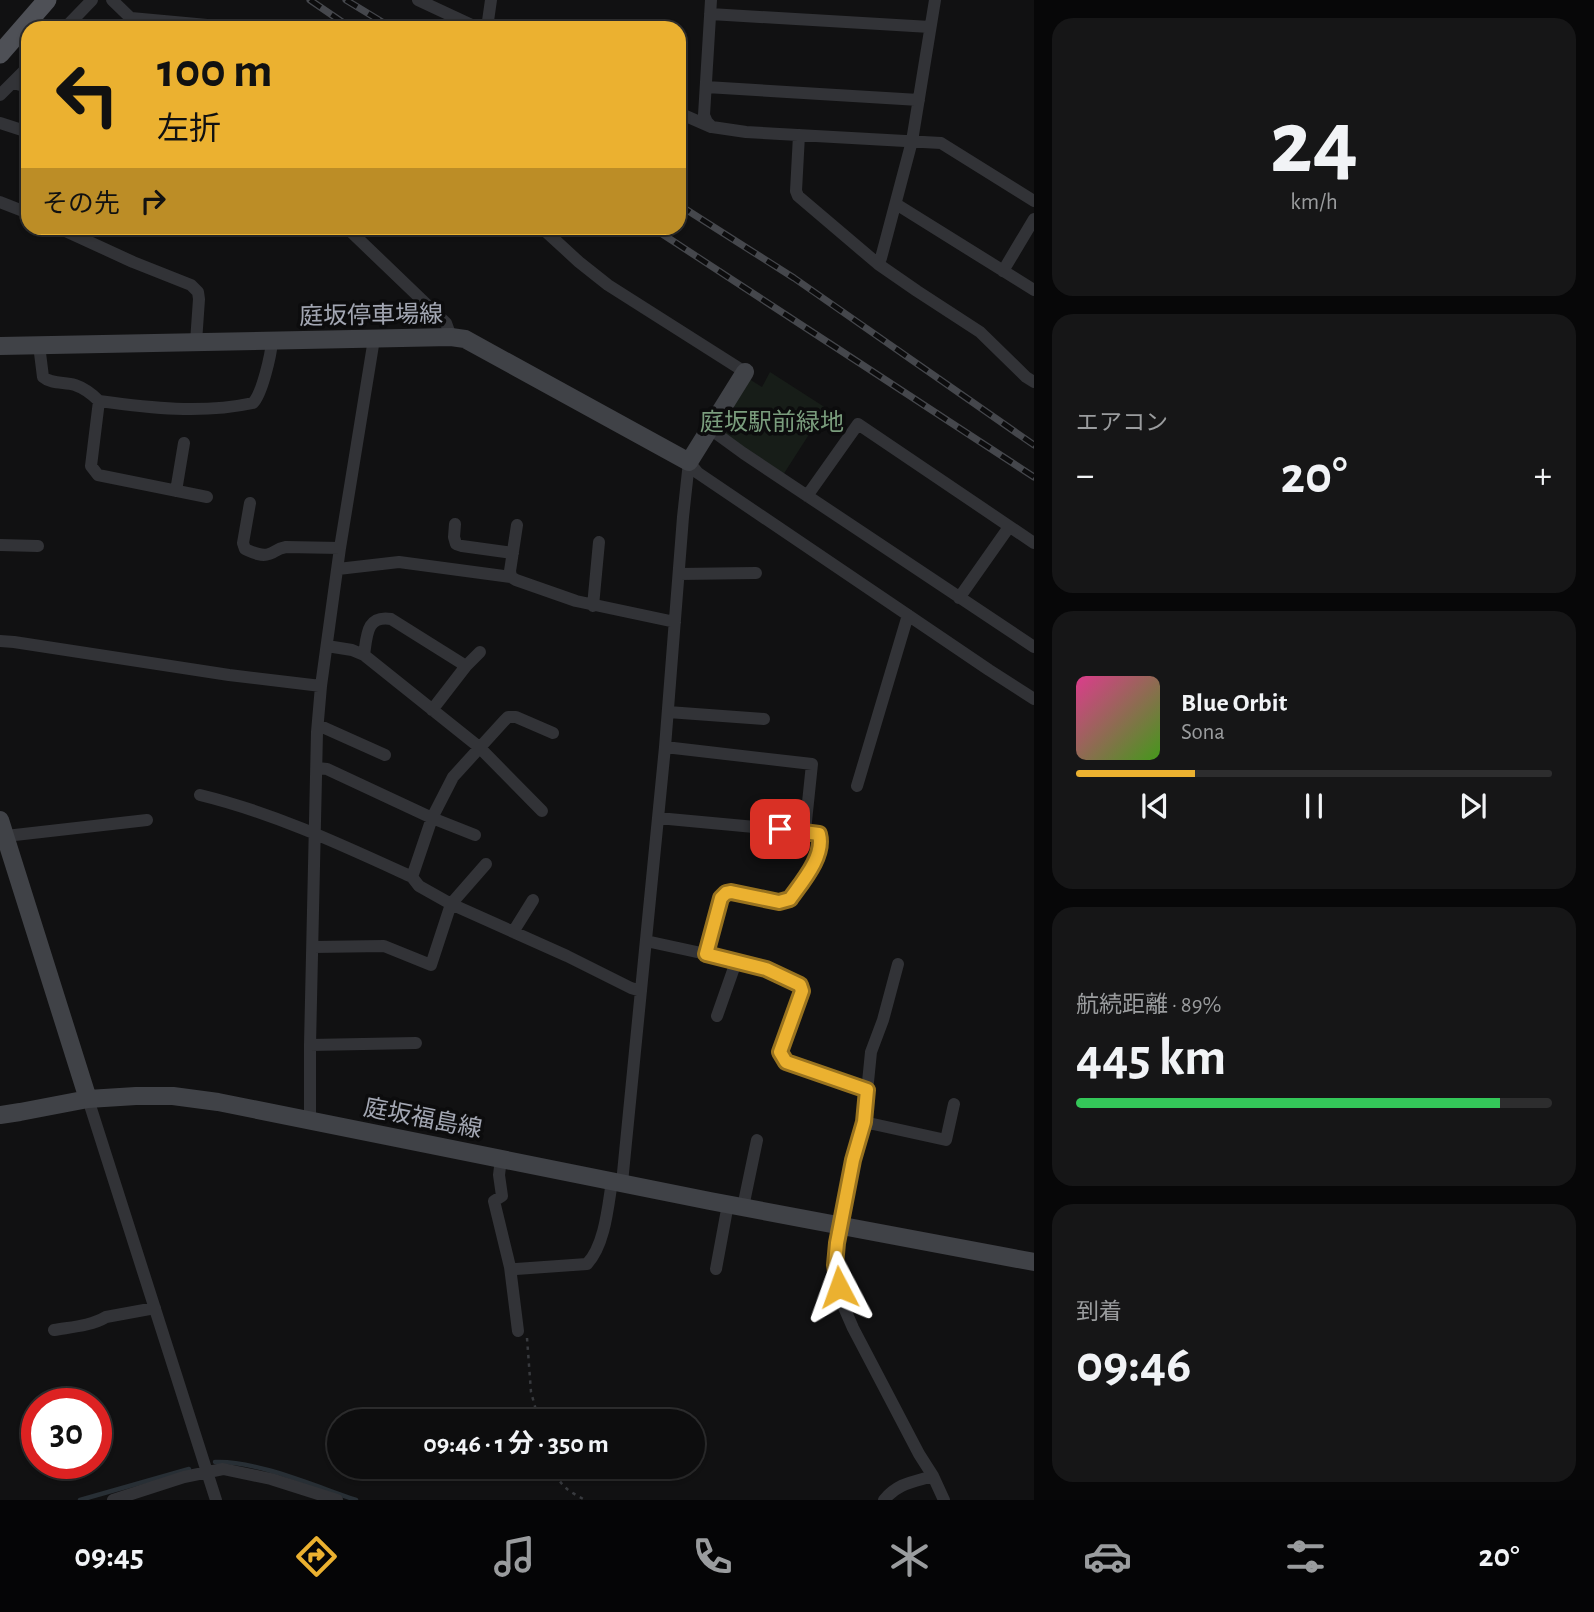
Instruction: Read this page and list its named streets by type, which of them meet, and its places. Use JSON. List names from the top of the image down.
{
  "streets": {
    "main road": ["庭坂停車場線", "庭坂福島線"]
  },
  "parks": ["庭坂駅前緑地"],
  "page": {
    "tile": [
      ["24", "km/h"],
      "エアコン",
      ["航続距離 · 89%", "445 km"],
      ["到着", "09:46"]
    ],
    "turn": ["100 m", "左折"],
    "then": "その先",
    "heat": ["−", "20°", "+"],
    "song": ["Blue Orbit", "Sona"],
    "limit": "30",
    "trip": "09:46 · 1 分 · 350 m",
    "tabs": ["09:45", "20°"]
  }
}
